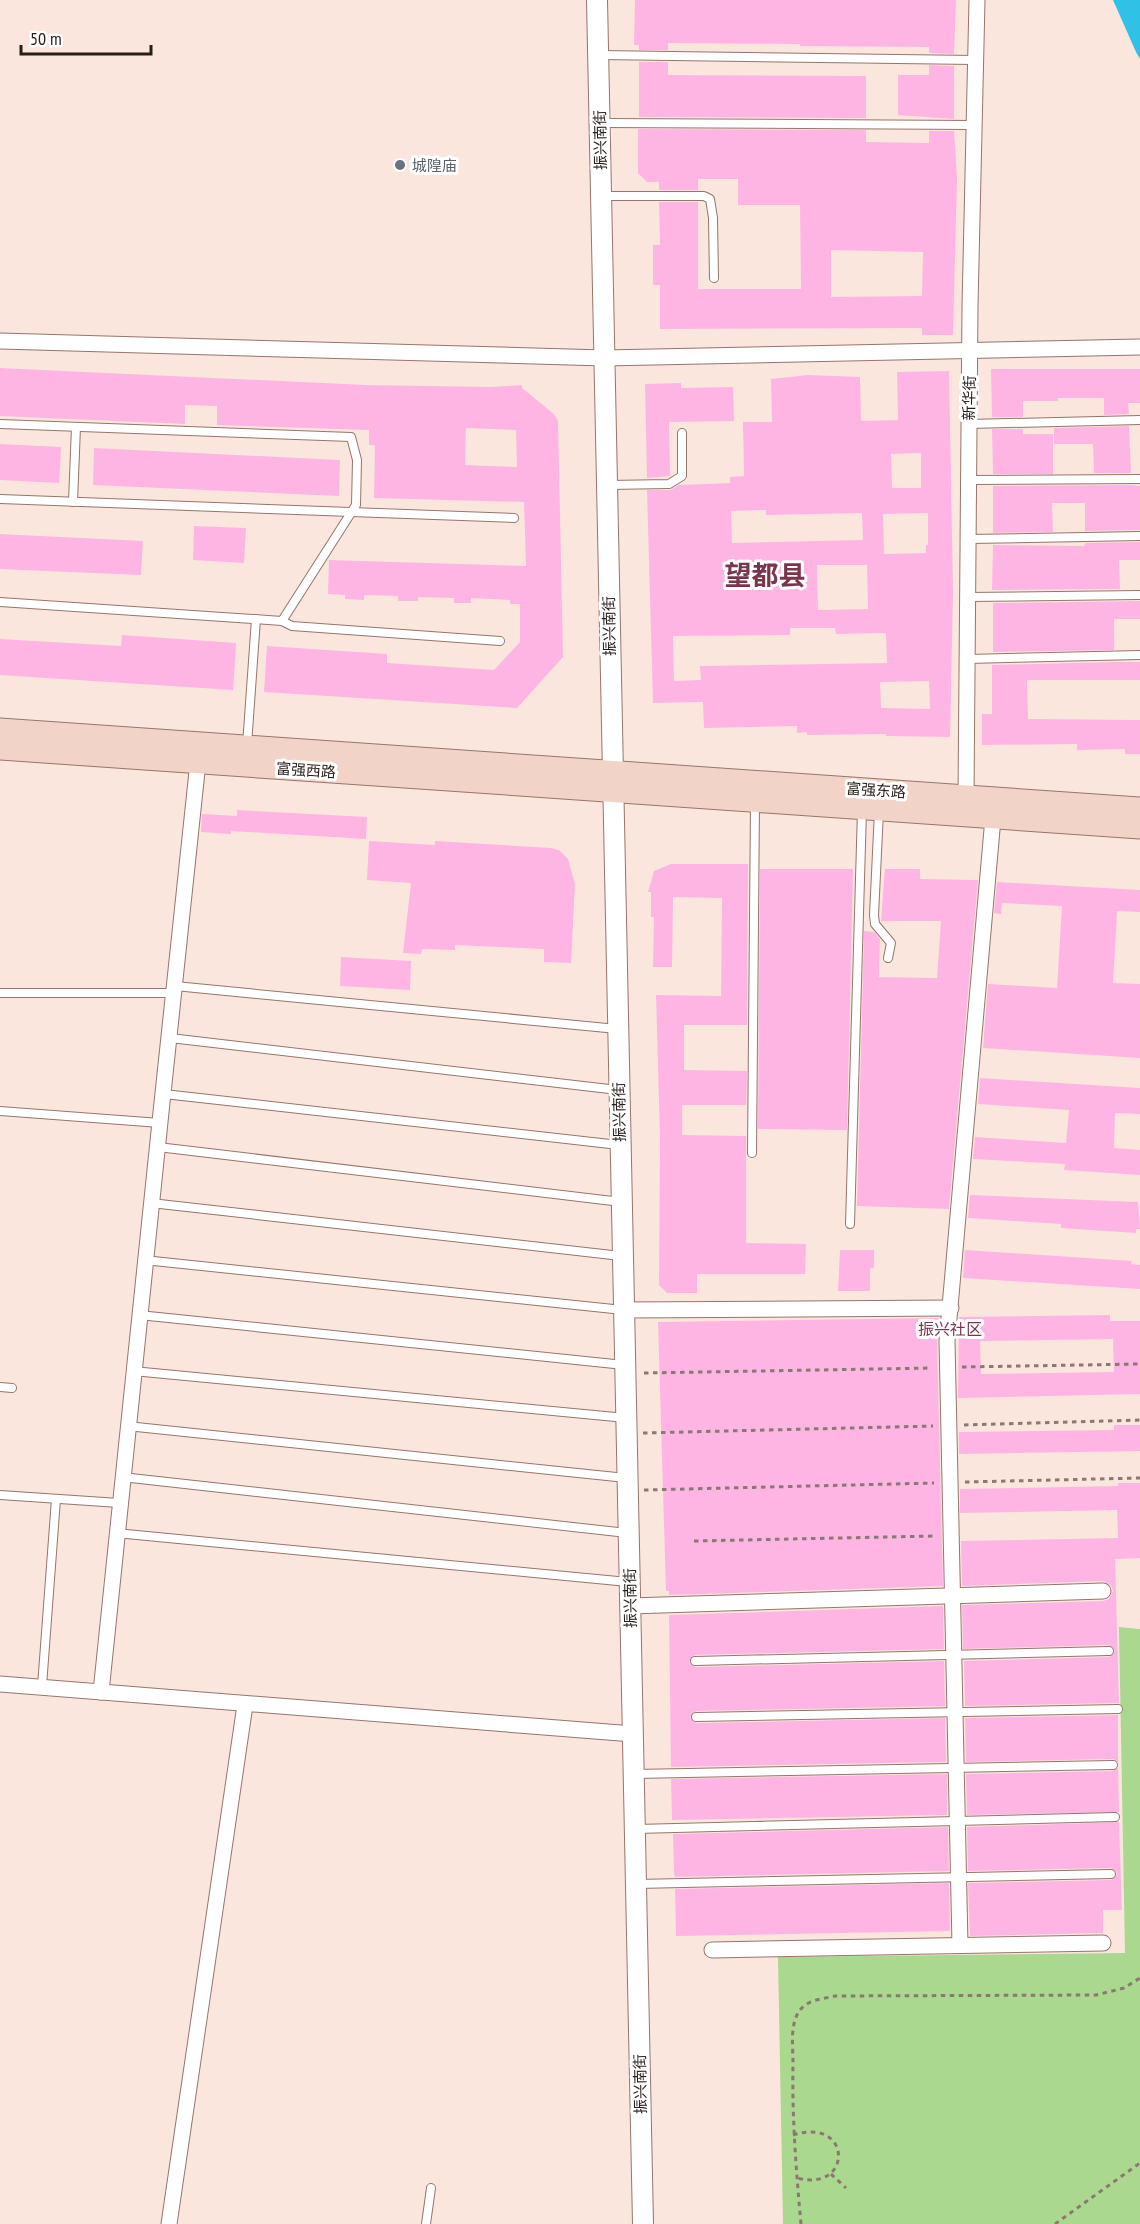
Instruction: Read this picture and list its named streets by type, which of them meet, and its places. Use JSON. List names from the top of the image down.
{
  "streets": {
    "main road": ["富强西路", "富强东路"],
    "street": ["振兴南街", "新华街"]
  },
  "crossings": [
    ["振兴南街", "富强西路"],
    ["振兴南街", "富强东路"],
    ["新华街", "富强东路"],
    ["富强西路", "富强东路"]
  ],
  "districts": ["望都县", "振兴社区"],
  "places": ["城隍庙"],
  "scale_bar": "50 m"
}
